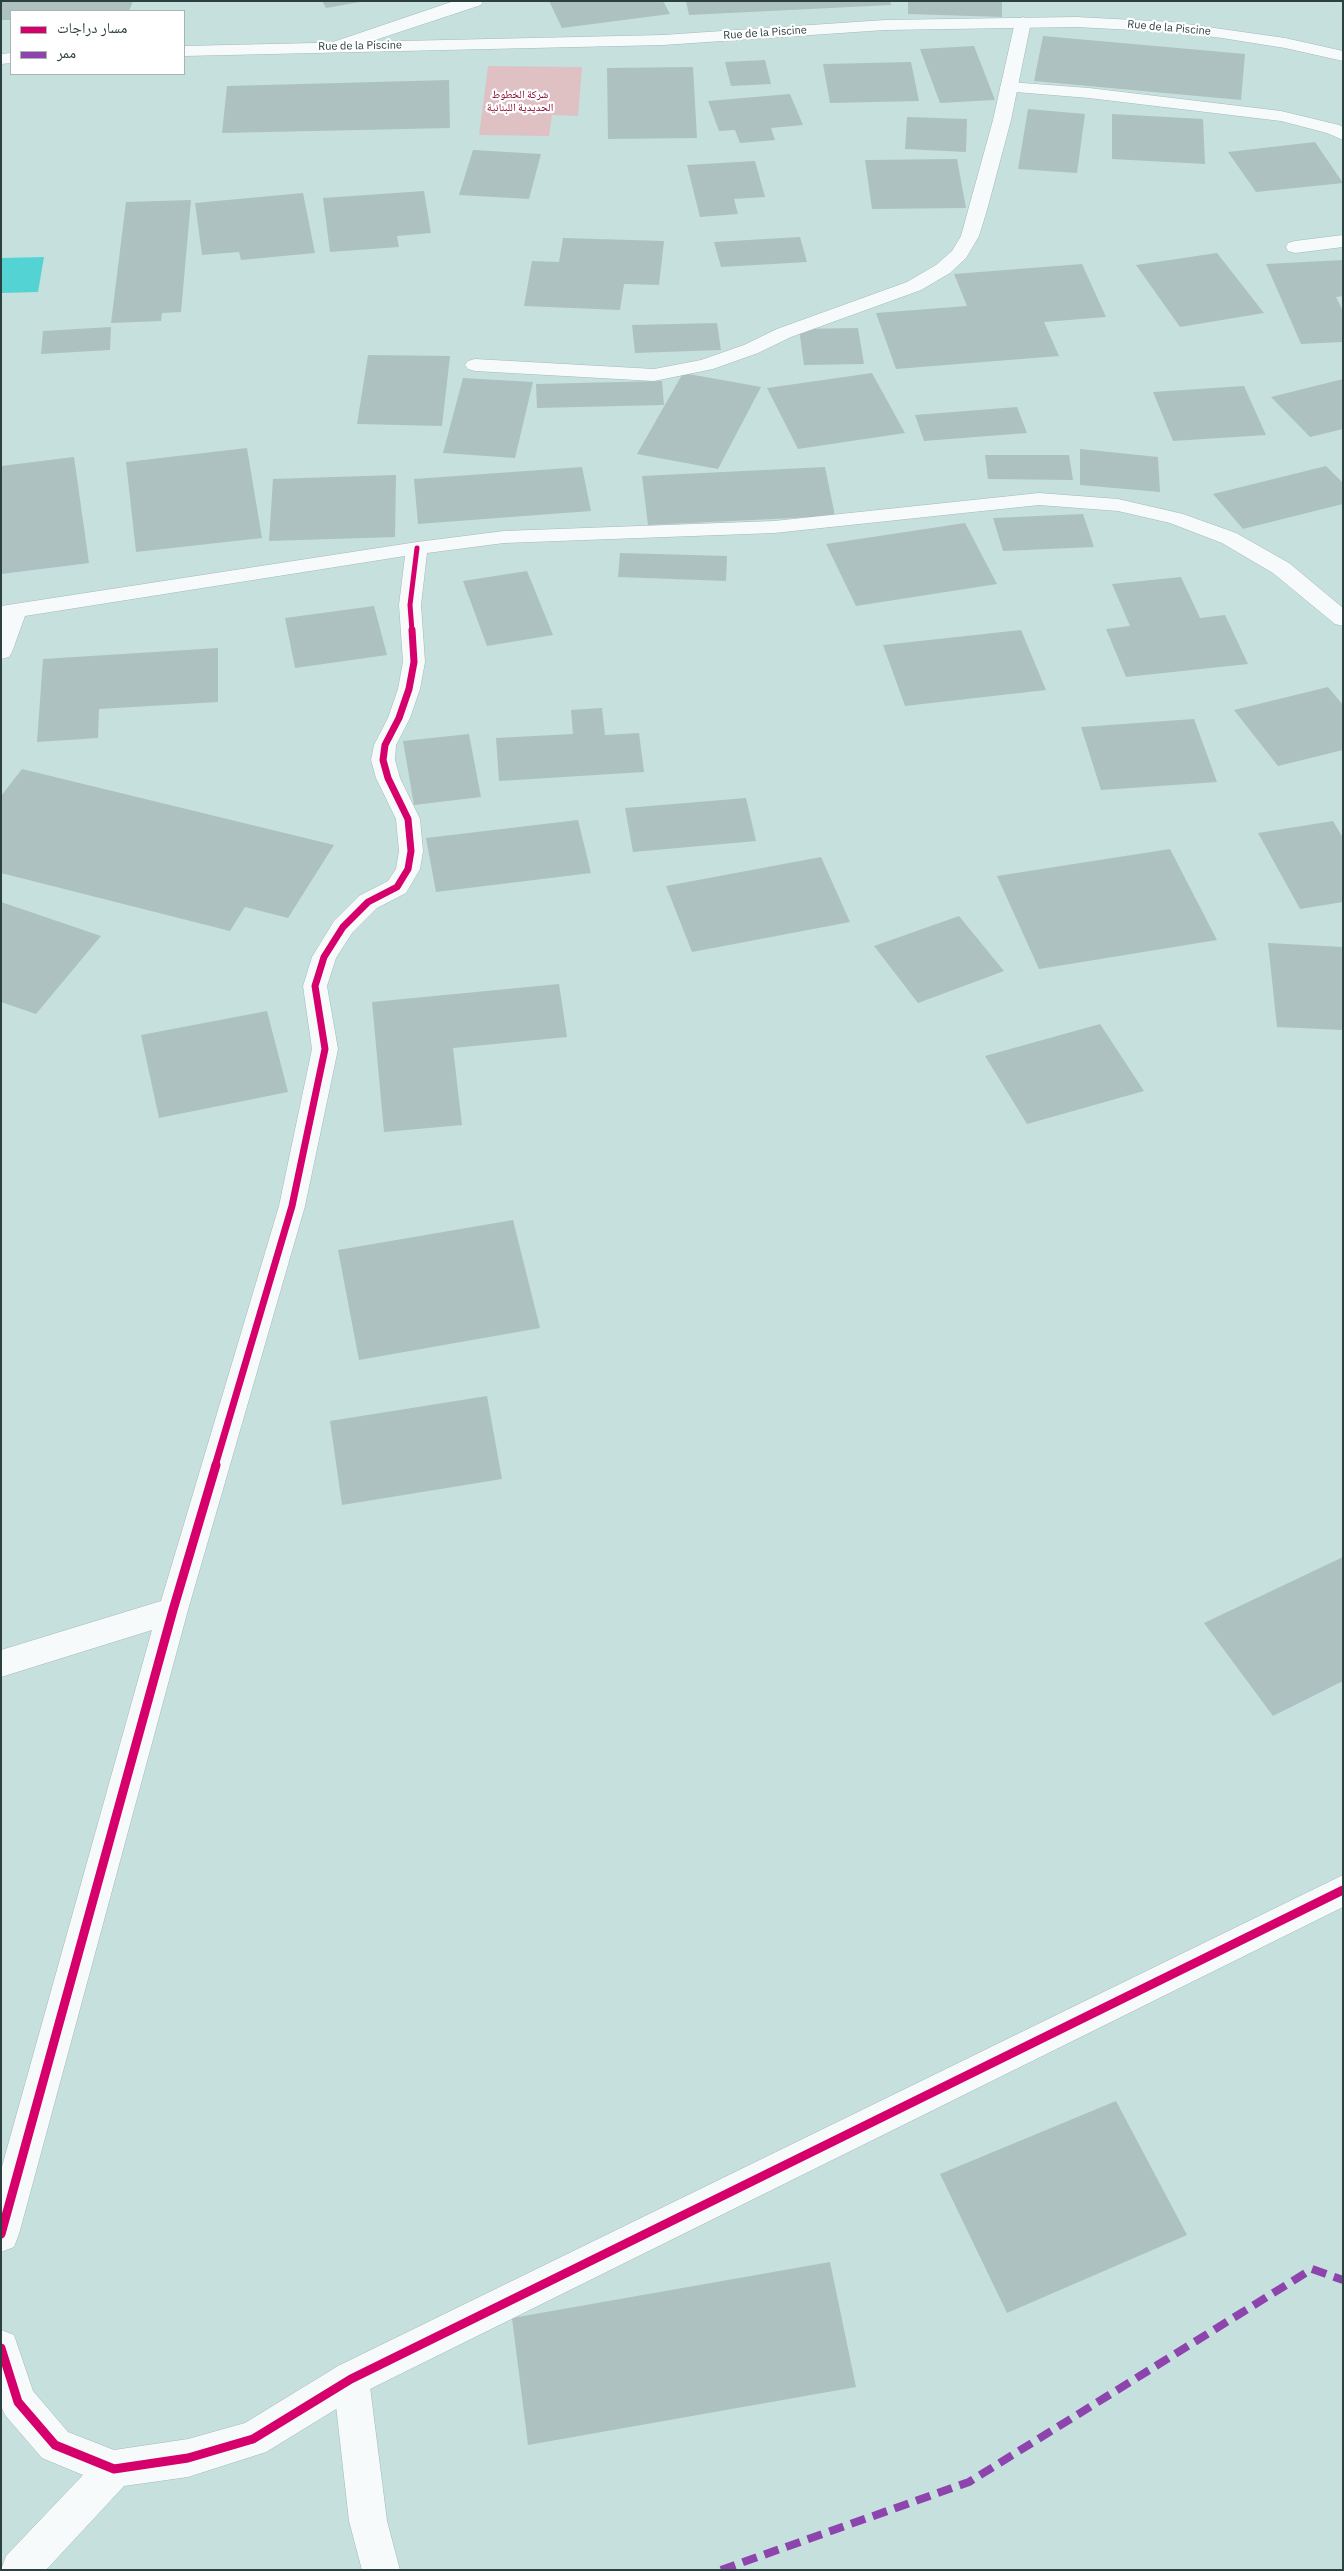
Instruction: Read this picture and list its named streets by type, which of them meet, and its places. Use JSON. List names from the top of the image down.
{
  "streets": {
    "street": ["Rue de la Piscine"]
  },
  "parks": ["شركة الخطوط الحديدية اللبنانية"],
  "legend": ["مسار دراجات", "ممر"]
}
